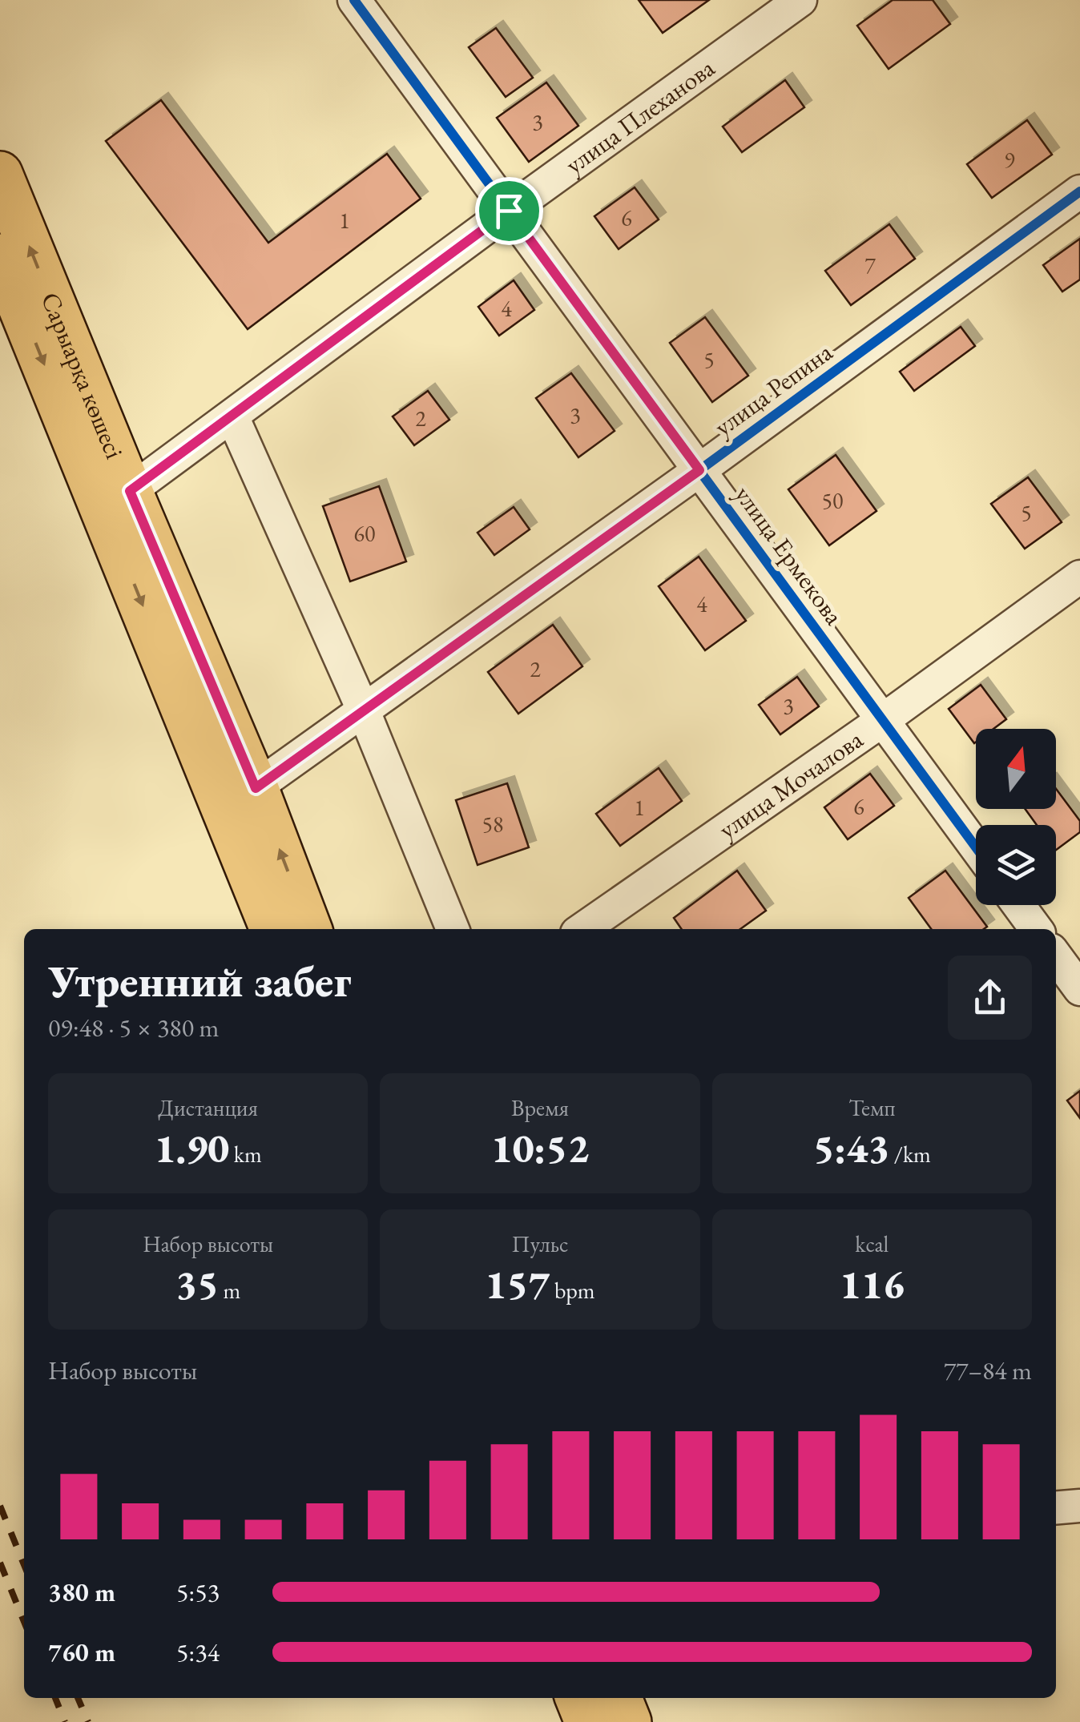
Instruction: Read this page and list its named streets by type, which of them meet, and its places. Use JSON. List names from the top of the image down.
{
  "streets": {
    "main road": ["Сарыарқа көшесі"],
    "street": [
      "улица Плеханова",
      "улица Репина",
      "улица Ермекова",
      "улица Мочалова"
    ]
  },
  "crossings": [
    ["улица Плеханова", "Сарыарқа көшесі"],
    ["улица Плеханова", "улица Ермекова"],
    ["Сарыарқа көшесі", "улица Репина"],
    ["улица Репина", "улица Ермекова"],
    ["улица Ермекова", "улица Мочалова"]
  ],
  "house_numbers": [
    "3",
    "9",
    "6",
    "1",
    "7",
    "4",
    "5",
    "3",
    "2",
    "50",
    "5",
    "60",
    "4",
    "2",
    "3",
    "6",
    "1",
    "58"
  ],
  "north": "top",
  "page": {
    "heading": ["Утренний забег", "09:48 · 5 × 380 m"],
    "stats": [
      ["Дистанция", "1.90 km"],
      ["Время", "10:52"],
      ["Темп", "5:43 /km"],
      ["Набор высоты", "35 m"],
      ["Пульс", "157 bpm"],
      ["kcal", "116"]
    ],
    "chart": ["Набор высоты", "77–84 m"],
    "list": [
      {
        "name": "380 m",
        "note": "5:53"
      },
      {
        "name": "760 m",
        "note": "5:34"
      }
    ]
  }
}
